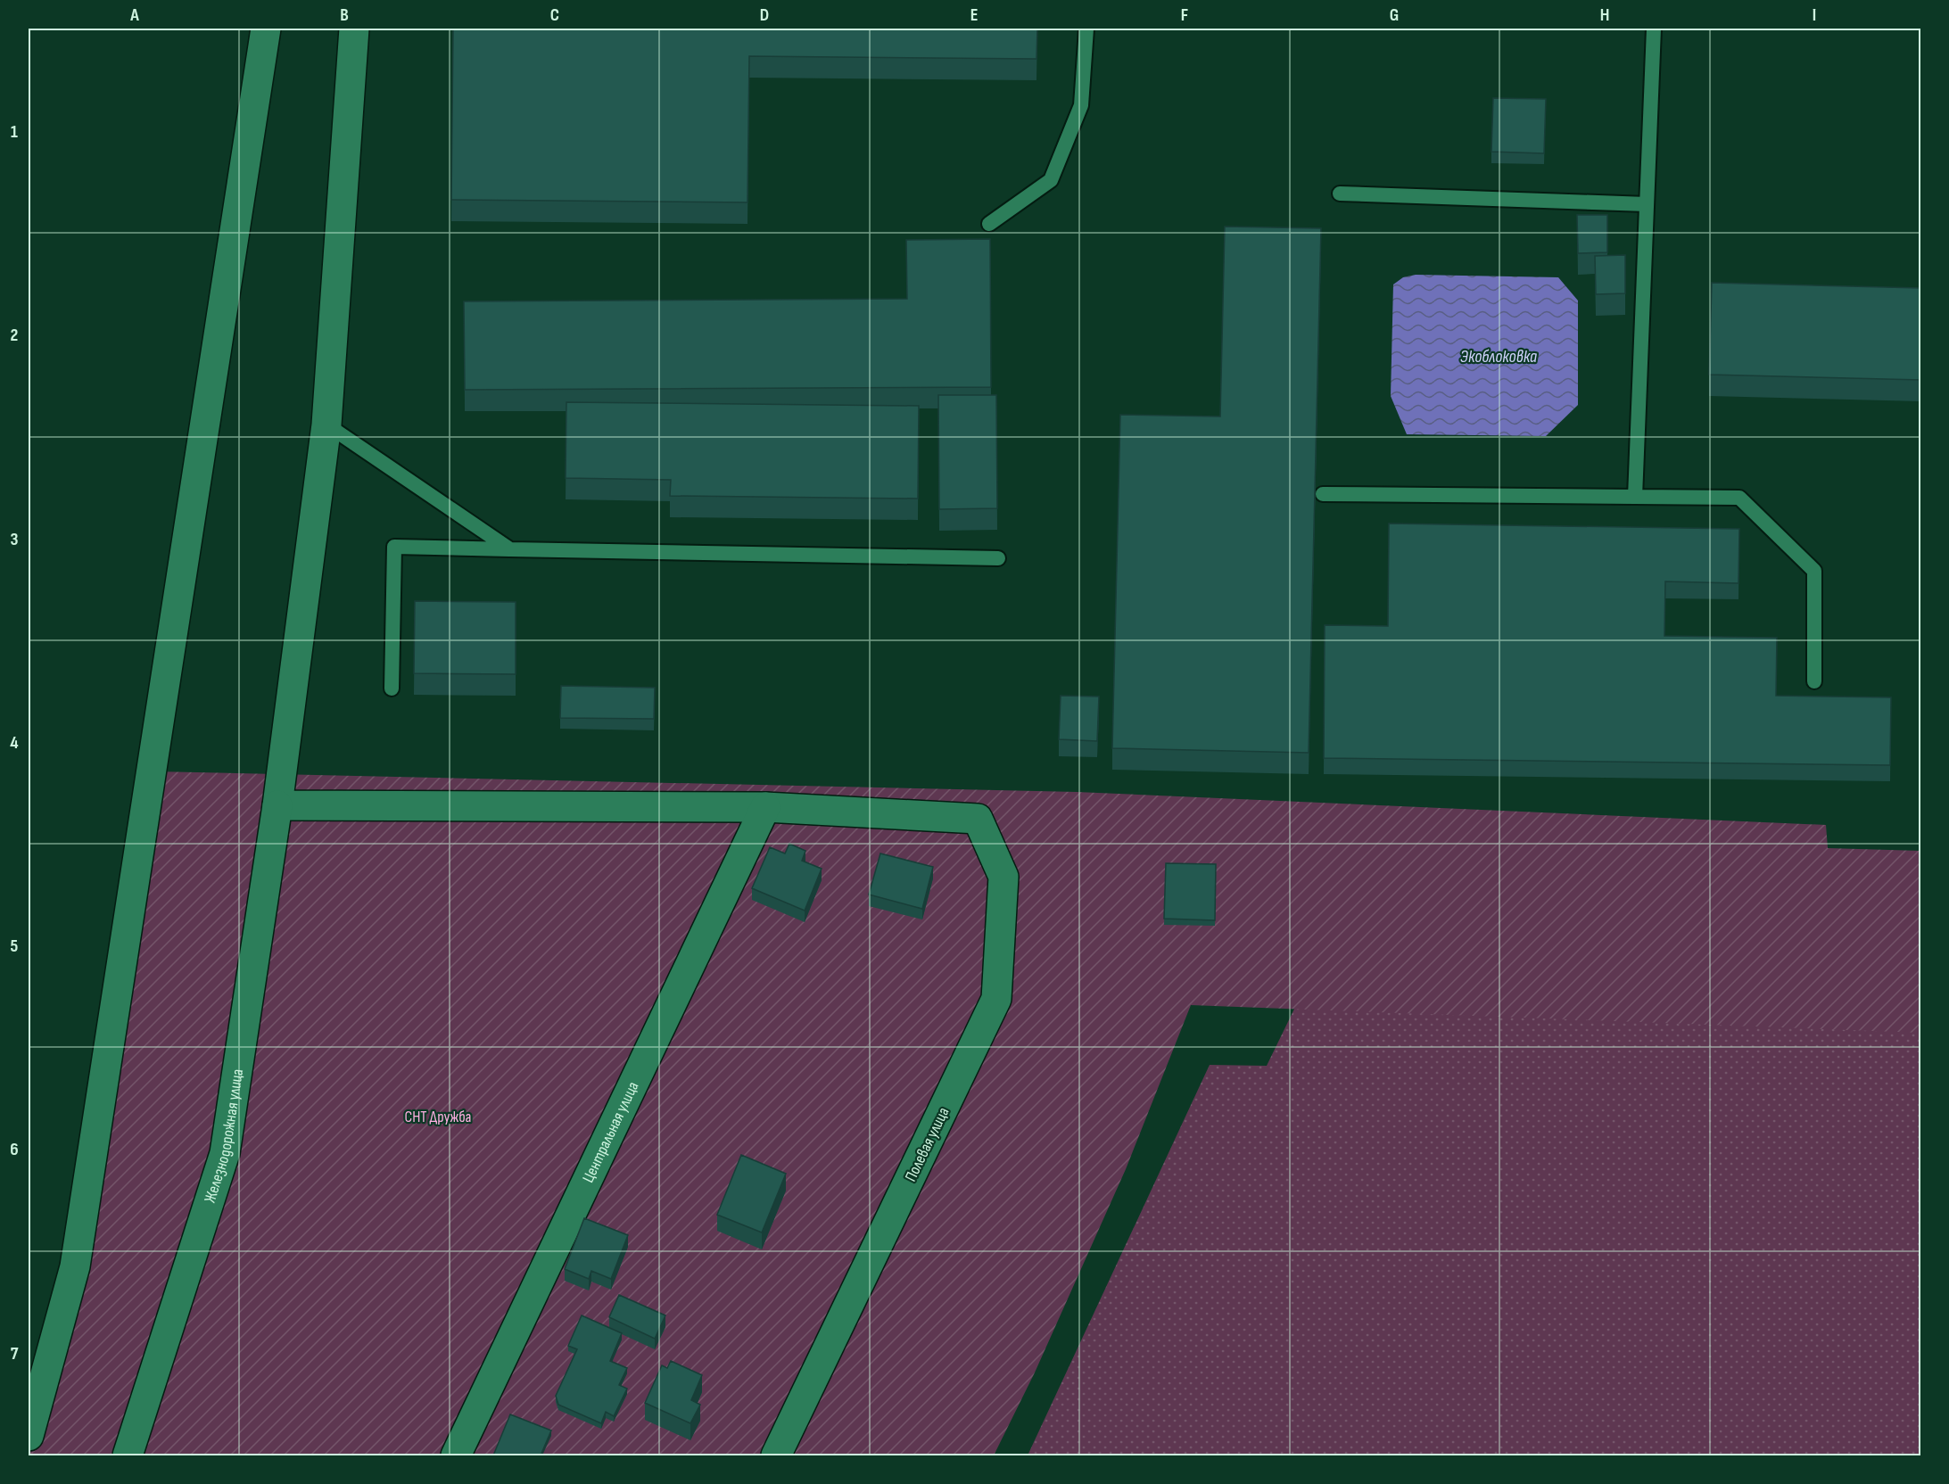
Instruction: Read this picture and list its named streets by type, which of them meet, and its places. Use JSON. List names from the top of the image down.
{
  "streets": {
    "street": ["Центральная улица", "Железнодорожная улица", "Полевая улица"]
  },
  "crossings": [
    ["Центральная улица", "Полевая улица"]
  ],
  "water": ["Экоблоковка"],
  "parks": ["СНТ Дружба"],
  "grid": {
    "columns": [
      "A",
      "B",
      "C",
      "D",
      "E",
      "F",
      "G",
      "H",
      "I"
    ],
    "rows": [
      "1",
      "2",
      "3",
      "4",
      "5",
      "6",
      "7"
    ]
  }
}
